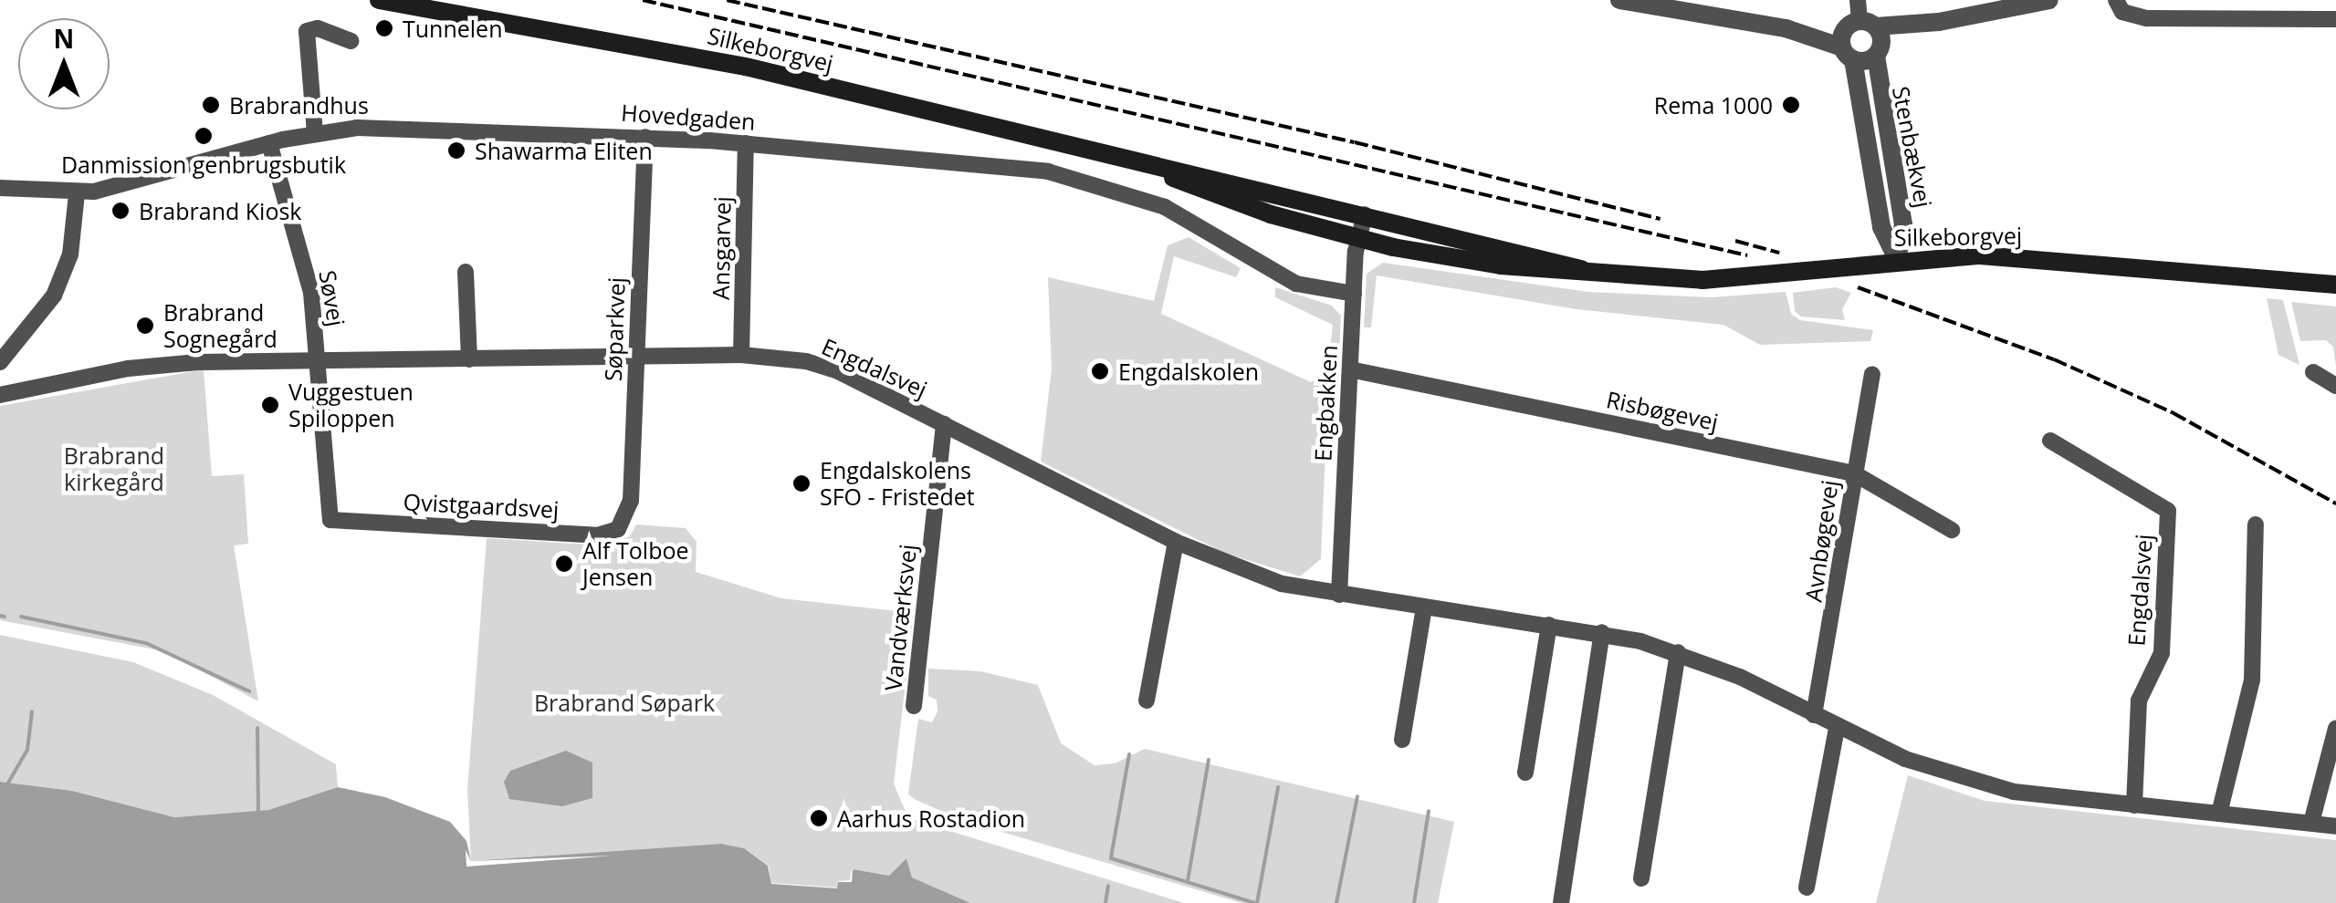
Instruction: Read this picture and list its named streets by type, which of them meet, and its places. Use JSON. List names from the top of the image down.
{
  "streets": {
    "main road": ["Silkeborgvej"],
    "street": [
      "Hovedgaden",
      "Stenbækvej",
      "Ansgarvej",
      "Søvej",
      "Søparkvej",
      "Engdalsvej",
      "Engbakken",
      "Risbøgevej",
      "Qvistgaardsvej",
      "Avnbøgevej",
      "Vandværksvej"
    ]
  },
  "crossings": [
    ["Silkeborgvej", "Stenbækvej"],
    ["Silkeborgvej", "Engbakken"],
    ["Hovedgaden", "Ansgarvej"],
    ["Hovedgaden", "Søvej"],
    ["Hovedgaden", "Søparkvej"],
    ["Hovedgaden", "Engbakken"],
    ["Ansgarvej", "Engdalsvej"],
    ["Søvej", "Engdalsvej"],
    ["Søvej", "Qvistgaardsvej"],
    ["Søparkvej", "Engdalsvej"],
    ["Søparkvej", "Qvistgaardsvej"],
    ["Engdalsvej", "Engbakken"],
    ["Engdalsvej", "Avnbøgevej"],
    ["Engdalsvej", "Vandværksvej"],
    ["Engbakken", "Risbøgevej"],
    ["Risbøgevej", "Avnbøgevej"]
  ],
  "parks": ["Brabrand kirkegård", "Brabrand Søpark"],
  "places": [
    "Tunnelen",
    "Brabrandhus",
    "Rema 1000",
    "Danmission genbrugsbutik",
    "Shawarma Eliten",
    "Brabrand Kiosk",
    "Brabrand Sognegård",
    "Engdalskolen",
    "Vuggestuen Spiloppen",
    "Engdalskolens SFO - Fristedet",
    "Alf Tolboe Jensen",
    "Aarhus Rostadion"
  ],
  "north": "top"
}
